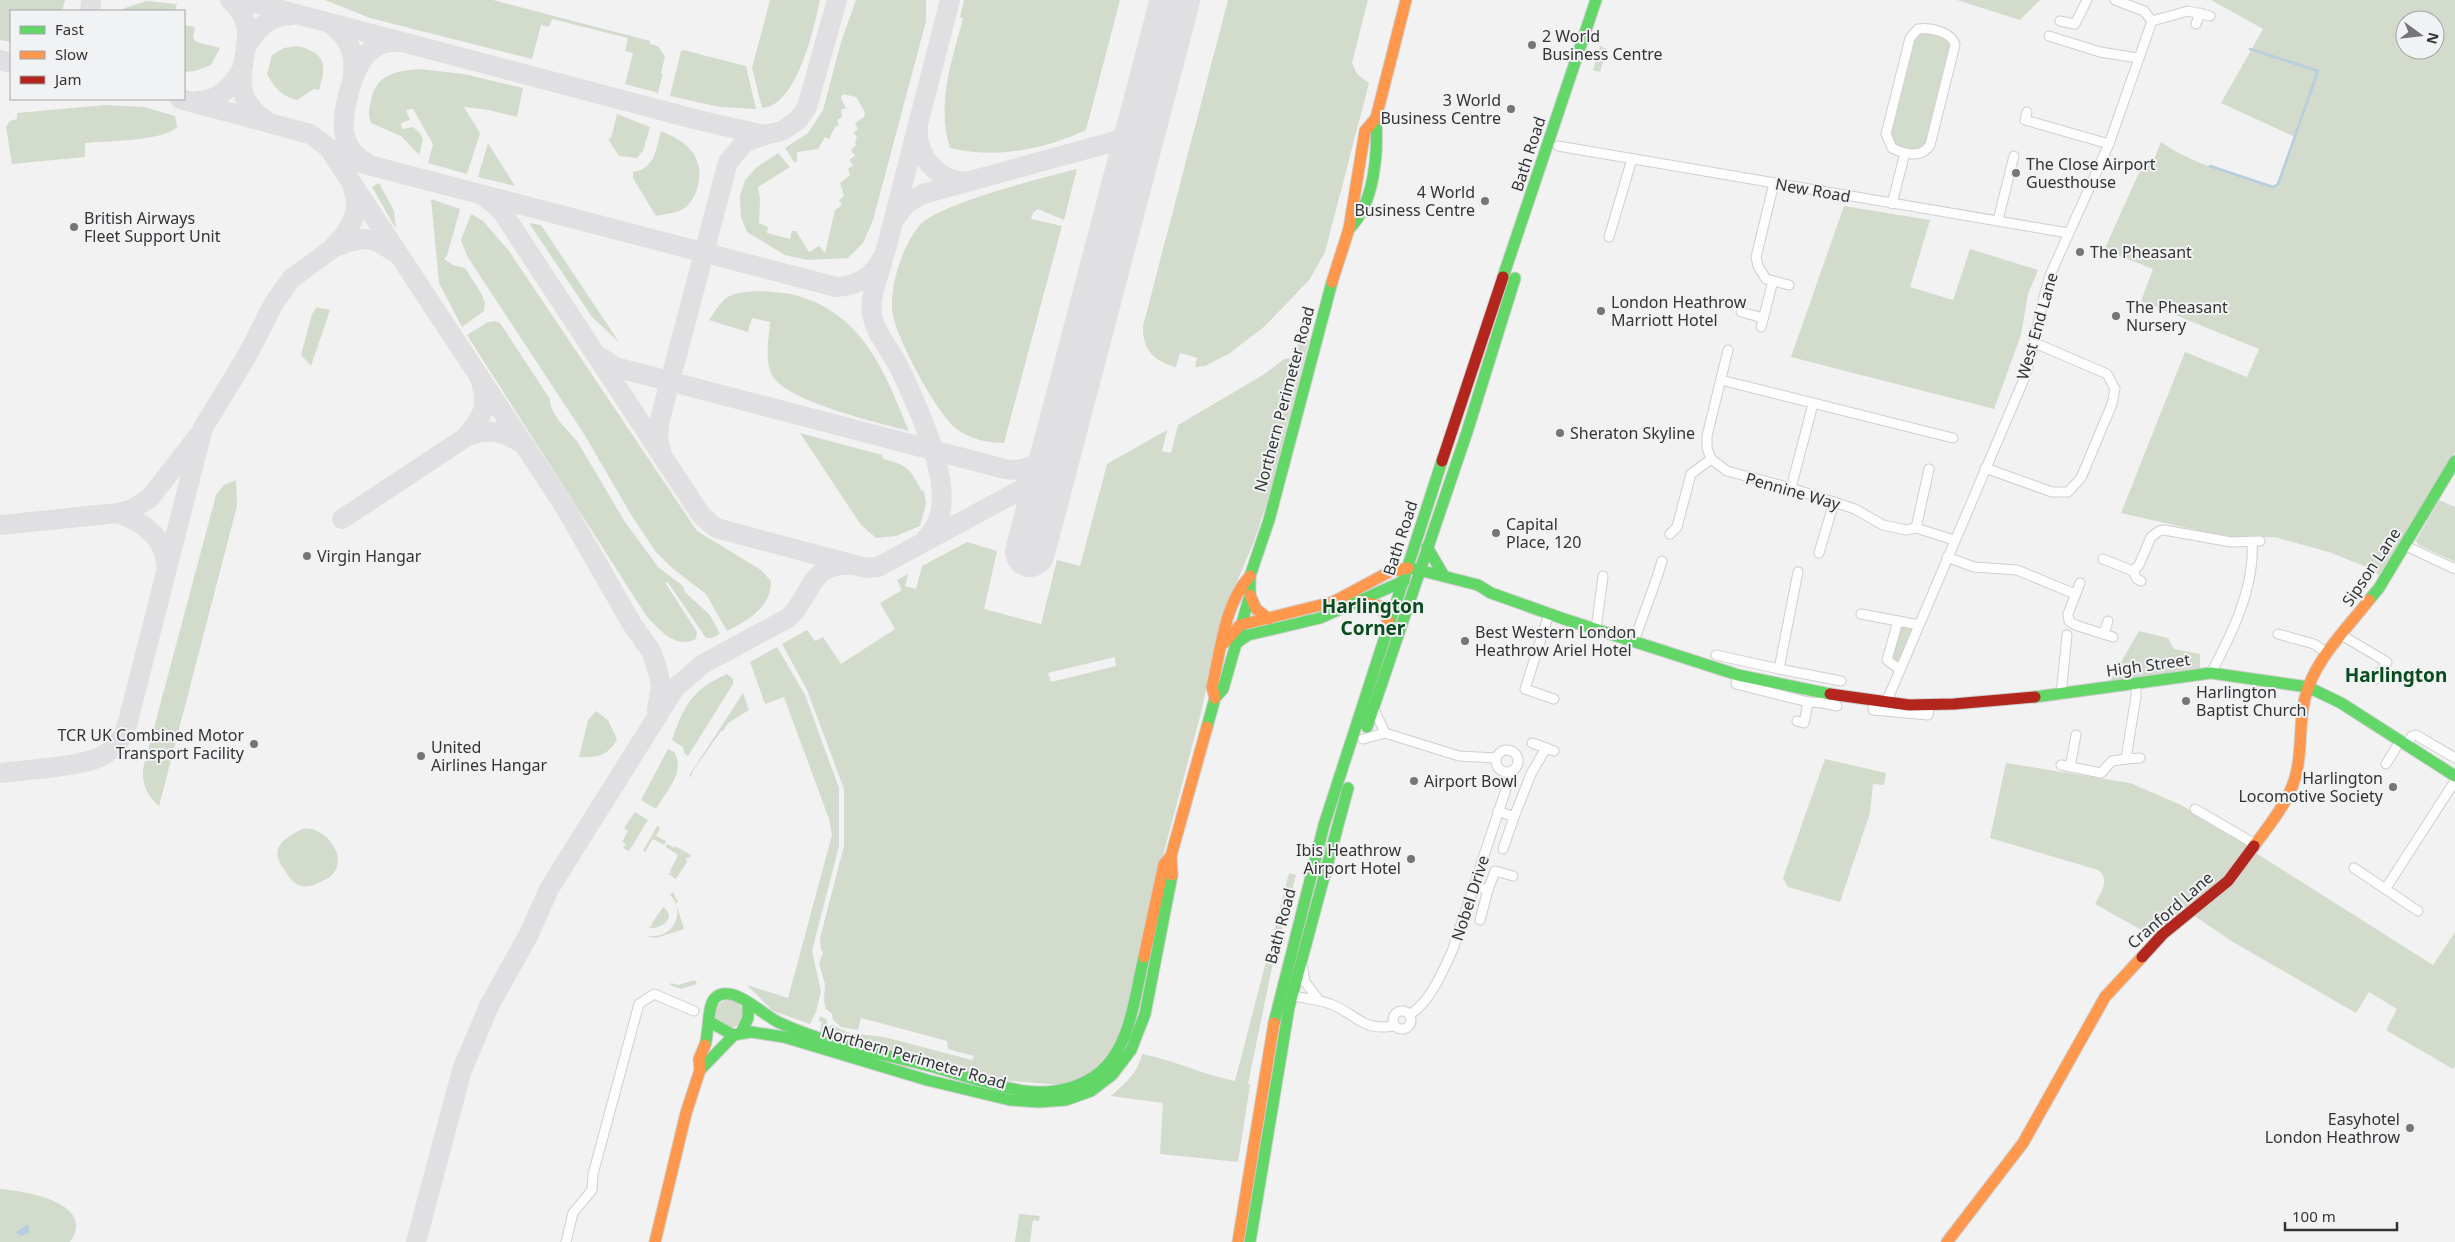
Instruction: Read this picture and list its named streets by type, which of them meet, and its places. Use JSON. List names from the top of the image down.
{
  "streets": {
    "main road": [
      "Bath Road",
      "Northern Perimeter Road",
      "Sipson Lane",
      "High Street",
      "Cranford Lane"
    ],
    "street": [
      "New Road",
      "West End Lane",
      "Pennine Way",
      "Nobel Drive"
    ]
  },
  "crossings": [
    ["Bath Road", "New Road"],
    ["New Road", "West End Lane"],
    ["West End Lane", "Pennine Way"],
    ["West End Lane", "High Street"],
    ["Sipson Lane", "High Street"],
    ["Sipson Lane", "Cranford Lane"],
    ["High Street", "Cranford Lane"]
  ],
  "districts": ["Harlington Corner", "Harlington"],
  "places": [
    "2 World Business Centre",
    "3 World Business Centre",
    "The Close Airport Guesthouse",
    "4 World Business Centre",
    "British Airways Fleet Support Unit",
    "The Pheasant",
    "London Heathrow Marriott Hotel",
    "The Pheasant Nursery",
    "Sheraton Skyline",
    "Capital Place, 120",
    "Virgin Hangar",
    "Best Western London Heathrow Ariel Hotel",
    "Harlington Baptist Church",
    "TCR UK Combined Motor Transport Facility",
    "United Airlines Hangar",
    "Airport Bowl",
    "Harlington Locomotive Society",
    "Ibis Heathrow Airport Hotel",
    "Easyhotel London Heathrow"
  ],
  "legend": ["Fast", "Slow", "Jam"],
  "scale_bar": "100 m",
  "north": "right"
}
